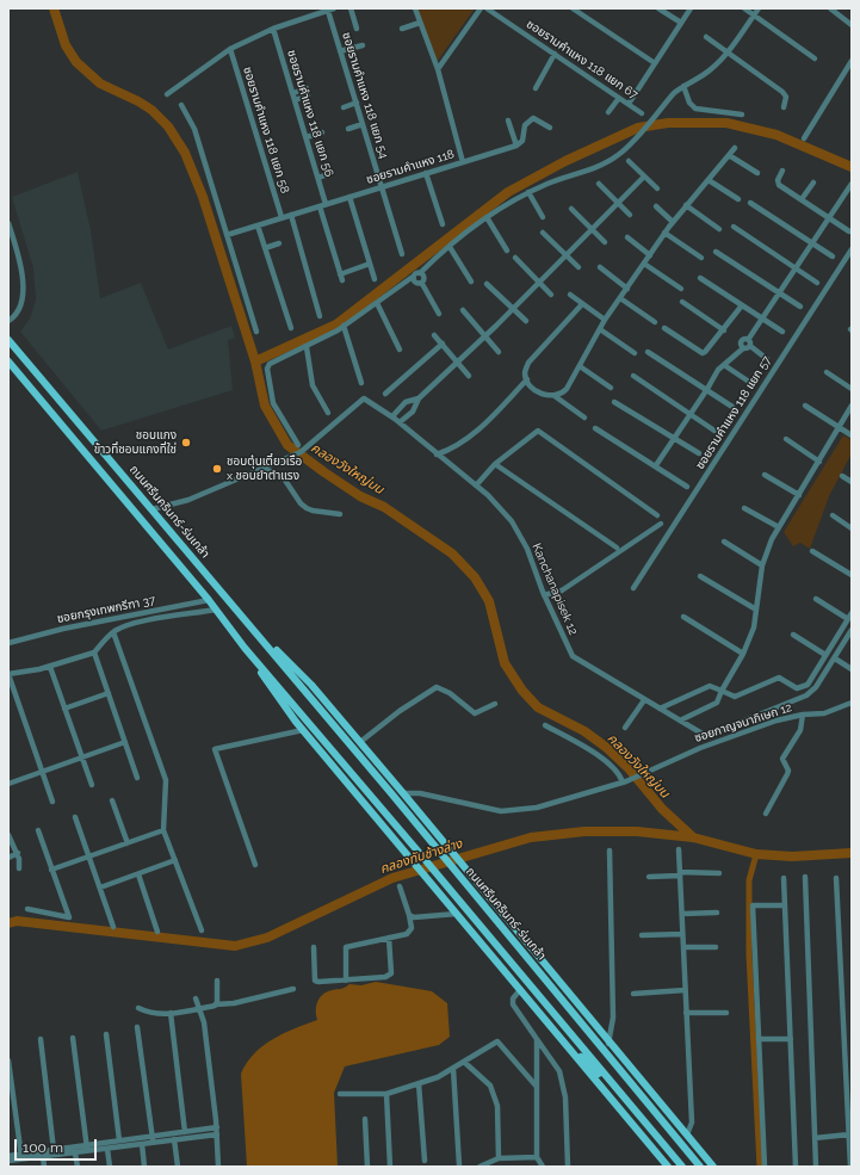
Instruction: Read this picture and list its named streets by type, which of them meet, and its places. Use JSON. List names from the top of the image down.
{
  "streets": {
    "main road": ["ถนนศรีนครินทร์-ร่มเกล้า"],
    "street": [
      "ซอยรามคำแหง 118 แยก 67",
      "ซอยรามคำแหง 118 แยก 54",
      "ซอยรามคำแหง 118 แยก 56",
      "ซอยรามคำแหง 118 แยก 58",
      "ซอยรามคำแหง 118",
      "ซอยรามคำแหง 118 แยก 57",
      "Kanchanapisek 12",
      "ซอยกรุงเทพกรีฑา 37",
      "ซอยกาญจนาภิเษก 12"
    ]
  },
  "crossings": [
    ["ซอยรามคำแหง 118 แยก 54", "ซอยรามคำแหง 118"],
    ["ซอยรามคำแหง 118 แยก 56", "ซอยรามคำแหง 118"],
    ["ซอยรามคำแหง 118 แยก 58", "ซอยรามคำแหง 118"],
    ["ถนนศรีนครินทร์-ร่มเกล้า", "ซอยกาญจนาภิเษก 12"]
  ],
  "water": ["คลองวังใหญ่บน", "คลองทับช้างล่าง"],
  "places": ["ชอบแกง ข้าวที่ชอบแกงที่ใช่", "ชอบตุ๋นเตี๋ยวเรือ x ชอบยำตำแรง"],
  "scale_bar": "100 m"
}
